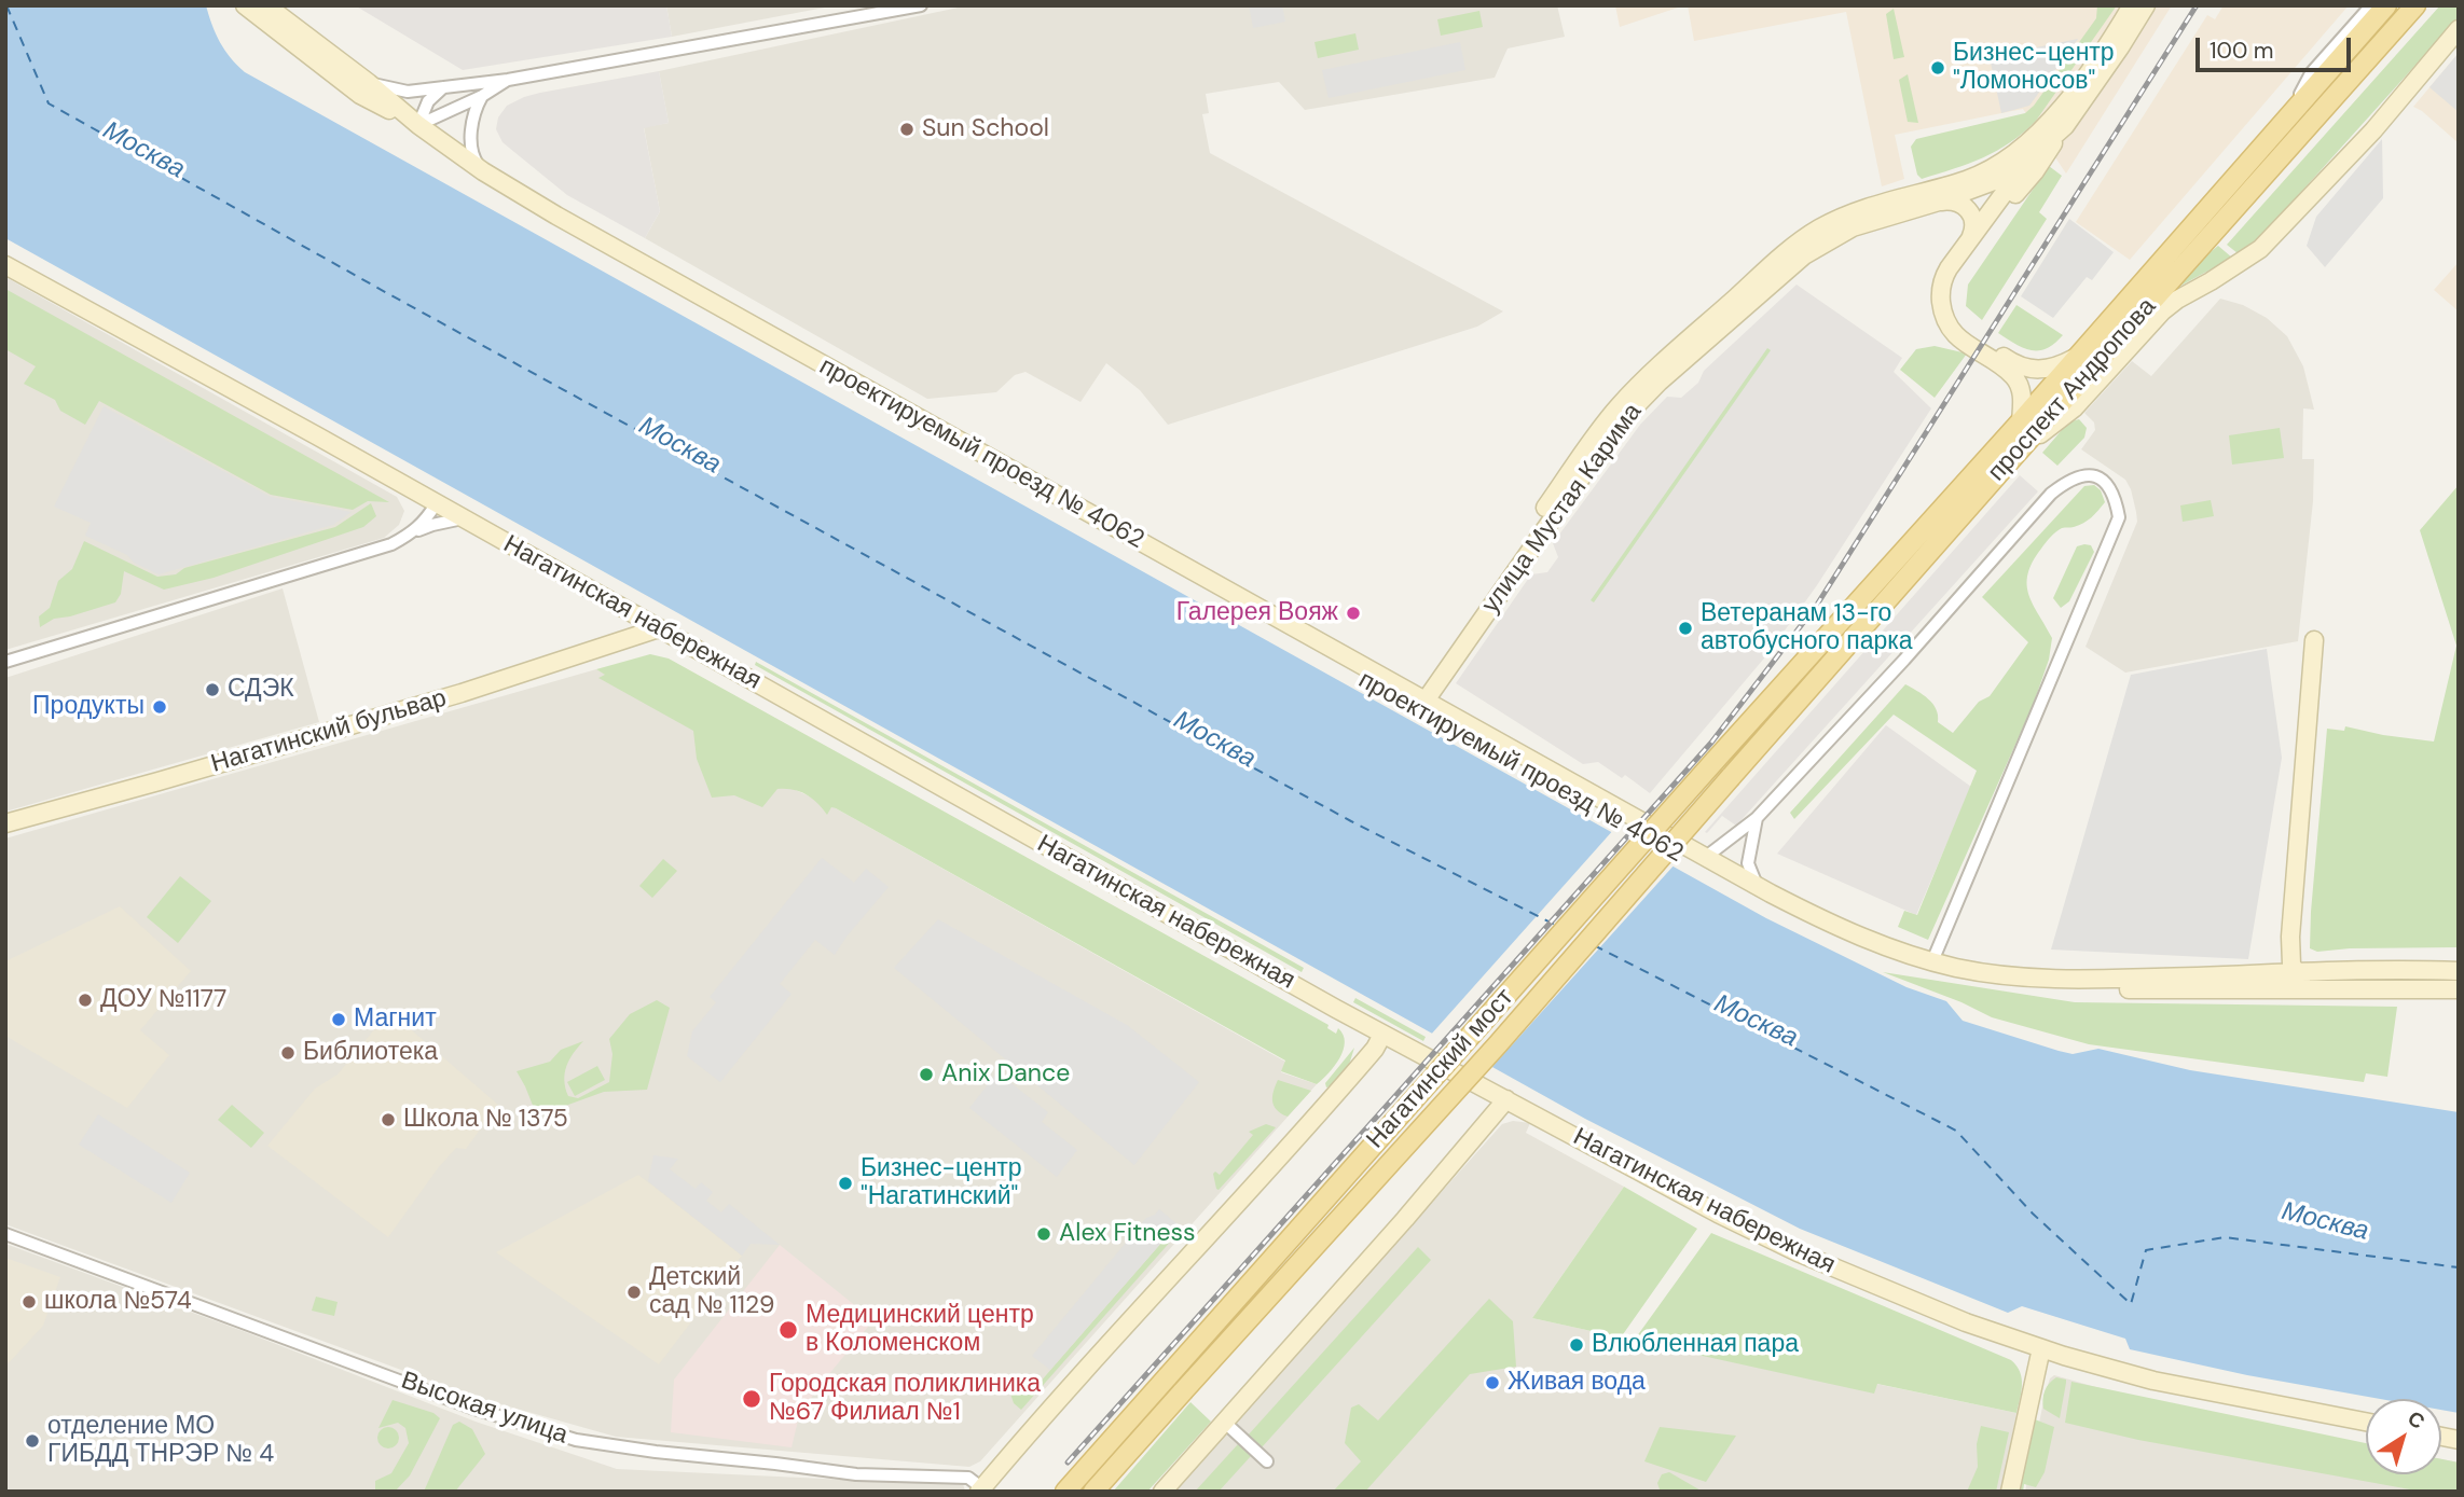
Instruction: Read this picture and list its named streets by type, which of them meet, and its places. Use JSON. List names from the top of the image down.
{
  "streets": {
    "main road": [
      "проспект Андропова",
      "проектируемый проезд № 4062",
      "улица Мустая Карима",
      "Нагатинская набережная",
      "Нагатинский бульвар",
      "Нагатинский мост"
    ],
    "street": ["Высокая улица"]
  },
  "crossings": [
    ["проспект Андропова", "Нагатинский мост"],
    ["проектируемый проезд № 4062", "улица Мустая Карима"],
    ["Нагатинская набережная", "Нагатинский бульвар"]
  ],
  "water": ["Москва"],
  "places": [
    "Бизнес-центр \"Ломоносов\"",
    "Sun School",
    "Галерея Вояж",
    "Ветеранам 13-го автобусного парка",
    "СДЭК",
    "Продукты",
    "ДОУ №1177",
    "Магнит",
    "Библиотека",
    "Anix Dance",
    "Школа № 1375",
    "Бизнес-центр \"Нагатинский\"",
    "Alex Fitness",
    "Детский сад № 1129",
    "школа №574",
    "Медицинский центр в Коломенском",
    "Влюбленная пара",
    "Живая вода",
    "Городская поликлиника №67 Филиал №1",
    "отделение МО ГИБДД ТНРЭР № 4"
  ],
  "scale_bar": "100 m",
  "north": "top right"
}
